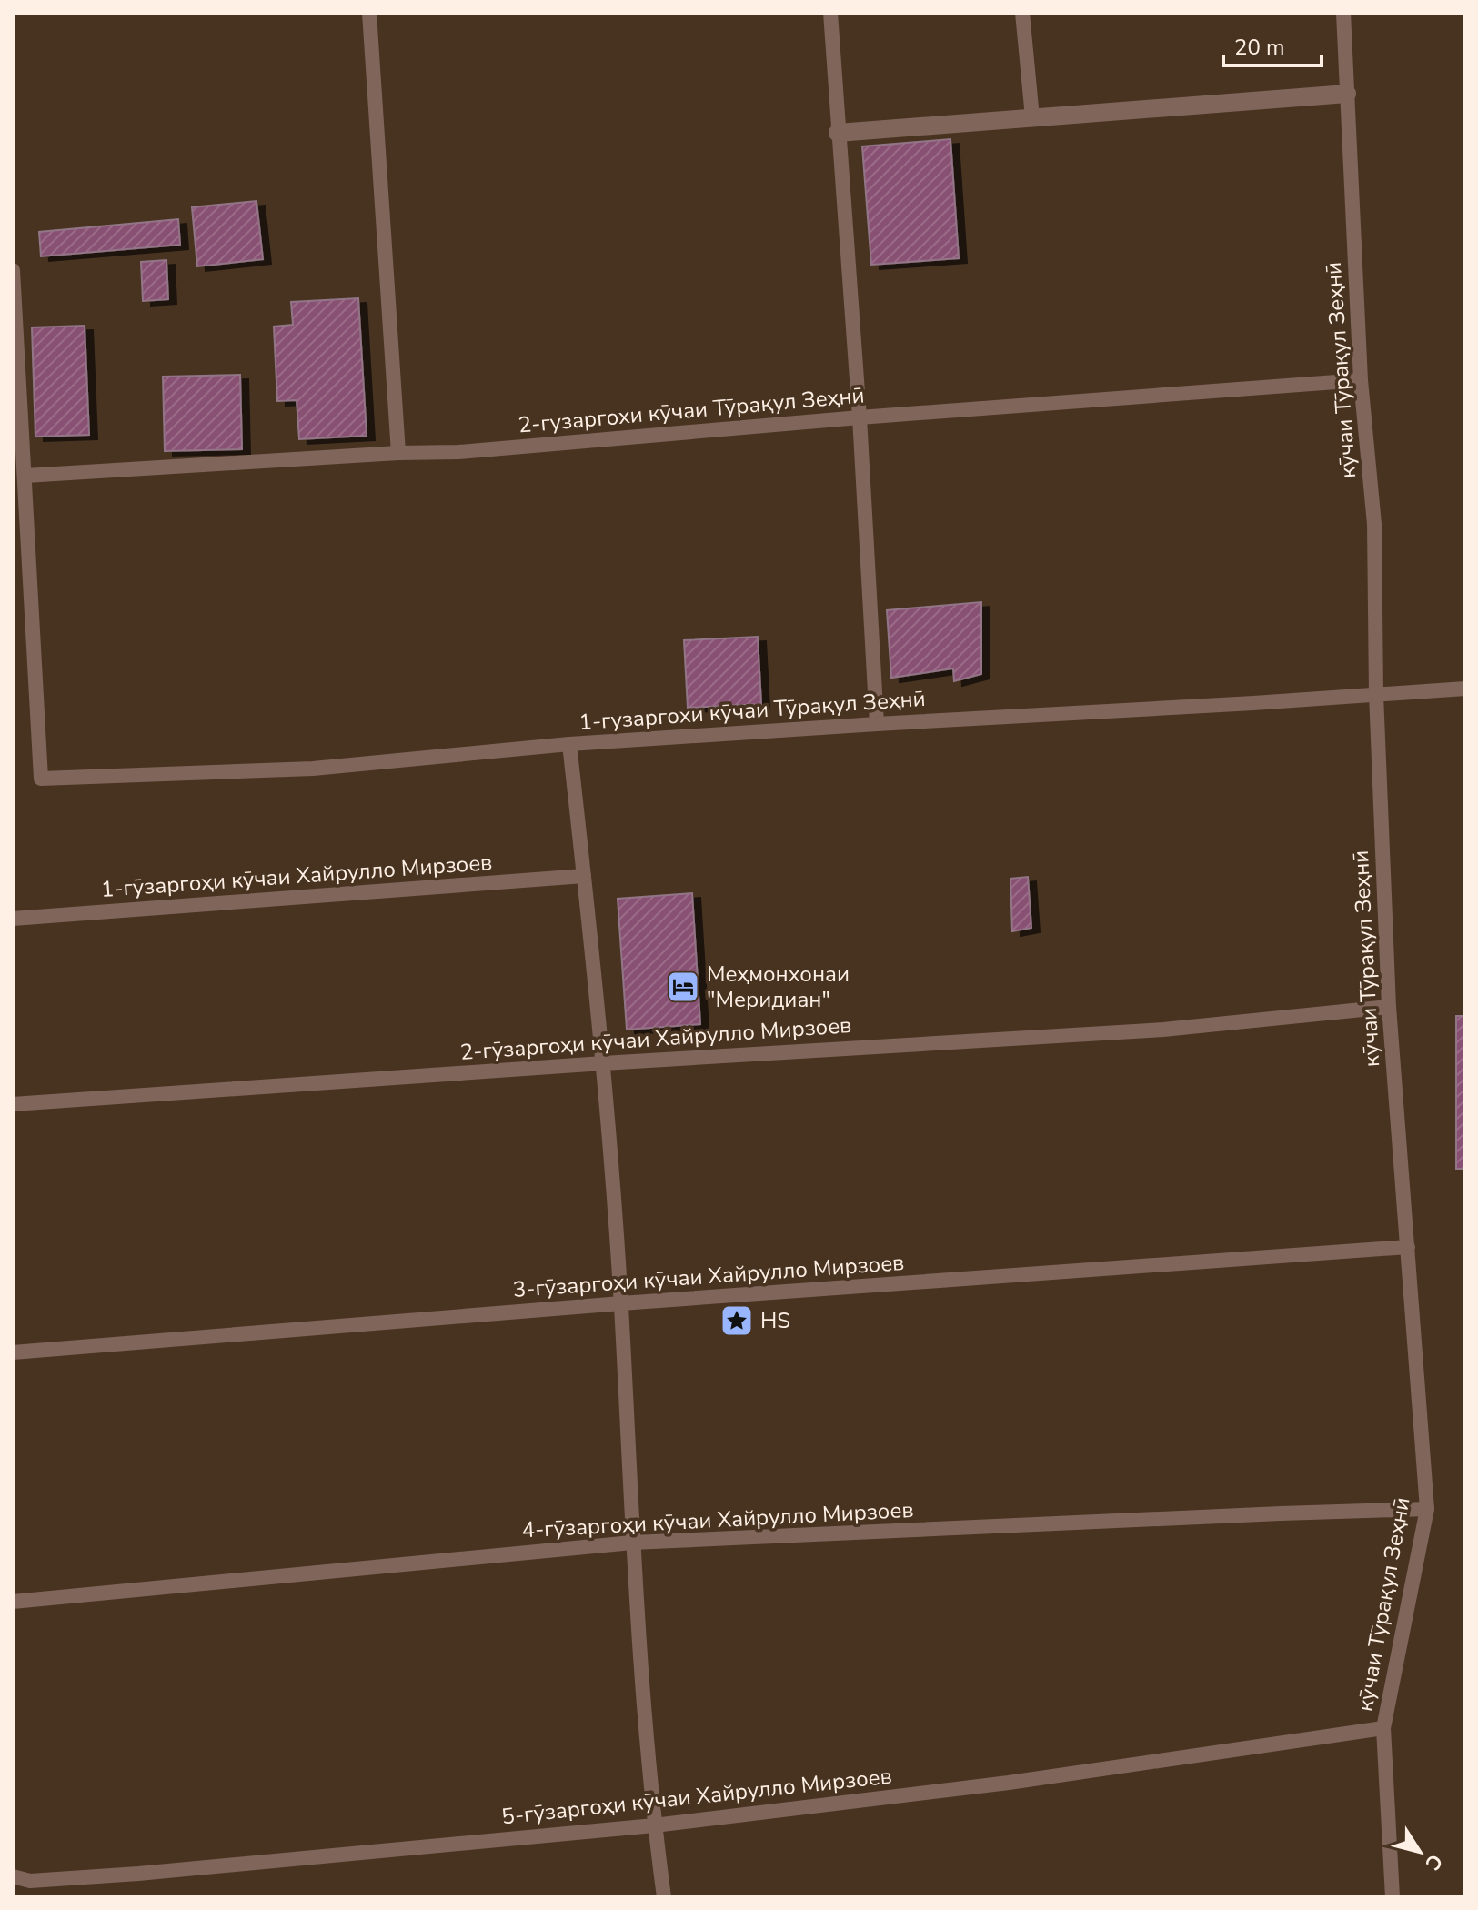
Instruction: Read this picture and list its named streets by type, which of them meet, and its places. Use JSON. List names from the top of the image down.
{
  "streets": {
    "lane": [
      "кӯчаи Тӯрақул Зеҳнӣ",
      "2-гузаргохи кӯчаи Тӯрақул Зеҳнӣ",
      "1-гузаргохи кӯчаи Тӯрақул Зеҳнӣ",
      "1-гӯзаргоҳи кӯчаи Хайрулло Мирзоев",
      "2-гӯзаргоҳи кӯчаи Хайрулло Мирзоев",
      "3-гӯзаргоҳи кӯчаи Хайрулло Мирзоев",
      "4-гӯзаргоҳи кӯчаи Хайрулло Мирзоев",
      "5-гӯзаргоҳи кӯчаи Хайрулло Мирзоев"
    ]
  },
  "crossings": [
    ["кӯчаи Тӯрақул Зеҳнӣ", "2-гузаргохи кӯчаи Тӯрақул Зеҳнӣ"],
    ["кӯчаи Тӯрақул Зеҳнӣ", "1-гузаргохи кӯчаи Тӯрақул Зеҳнӣ"],
    ["кӯчаи Тӯрақул Зеҳнӣ", "2-гӯзаргоҳи кӯчаи Хайрулло Мирзоев"],
    ["кӯчаи Тӯрақул Зеҳнӣ", "3-гӯзаргоҳи кӯчаи Хайрулло Мирзоев"],
    ["кӯчаи Тӯрақул Зеҳнӣ", "4-гӯзаргоҳи кӯчаи Хайрулло Мирзоев"],
    ["кӯчаи Тӯрақул Зеҳнӣ", "5-гӯзаргоҳи кӯчаи Хайрулло Мирзоев"],
    ["2-гузаргохи кӯчаи Тӯрақул Зеҳнӣ", "1-гузаргохи кӯчаи Тӯрақул Зеҳнӣ"]
  ],
  "places": {
    "hotel": ["Меҳмонхонаи \"Меридиан\""],
    "place": ["HS"]
  },
  "scale_bar": "20 m",
  "north": "bottom right"
}
